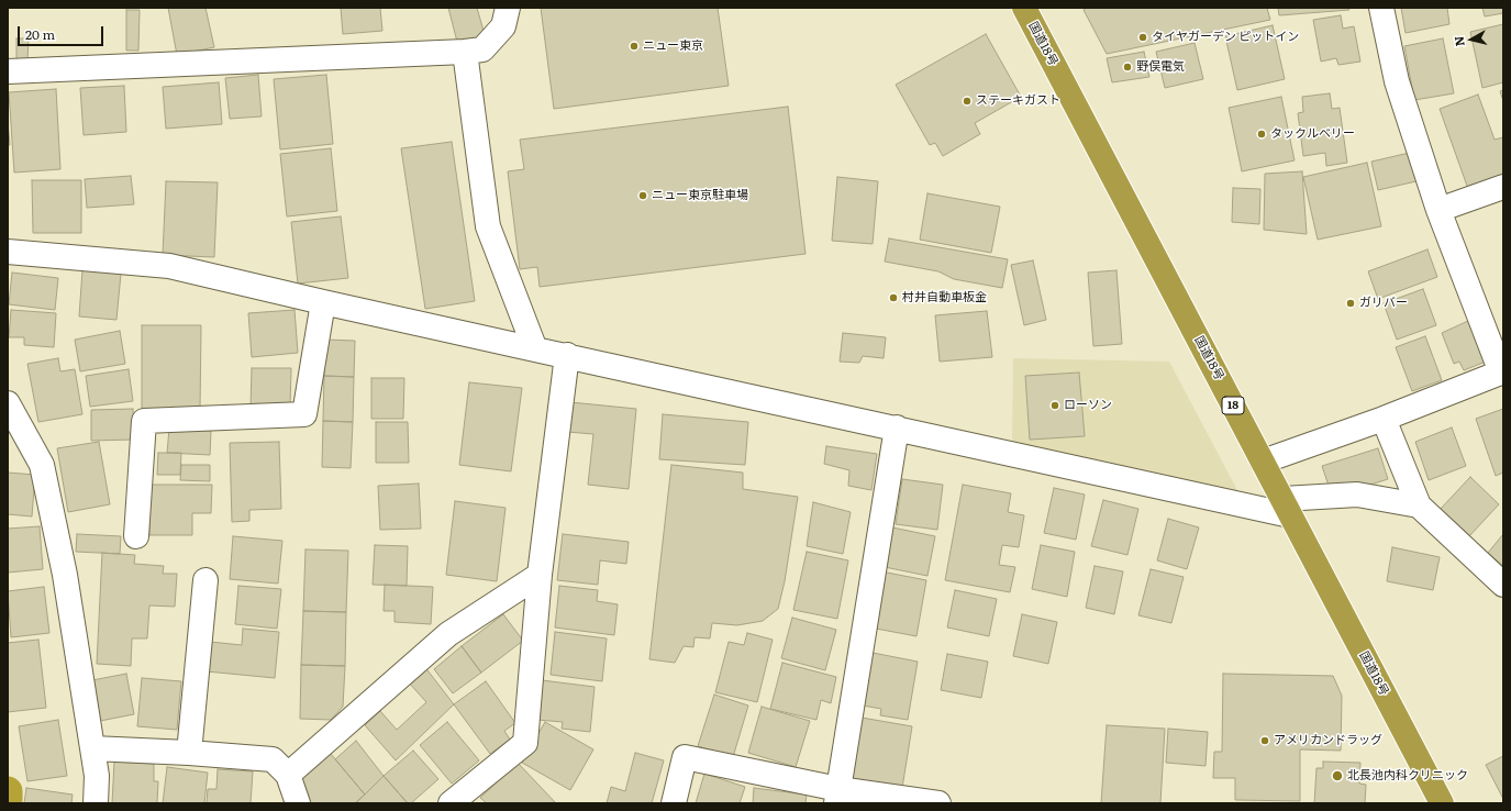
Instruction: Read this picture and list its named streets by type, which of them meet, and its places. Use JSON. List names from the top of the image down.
{
  "streets": {
    "highway": ["国道18号", "18"]
  },
  "places": [
    "タイヤガーデン ピットイン",
    "ニュー東京",
    "野俣電気",
    "ステーキガスト",
    "タックルベリー",
    "ニュー東京駐車場",
    "村井自動車板金",
    "ガリバー",
    "ローソン",
    "アメリカンドラッグ",
    "北長池内科クリニック"
  ],
  "scale_bar": "20 m",
  "north": "left"
}
